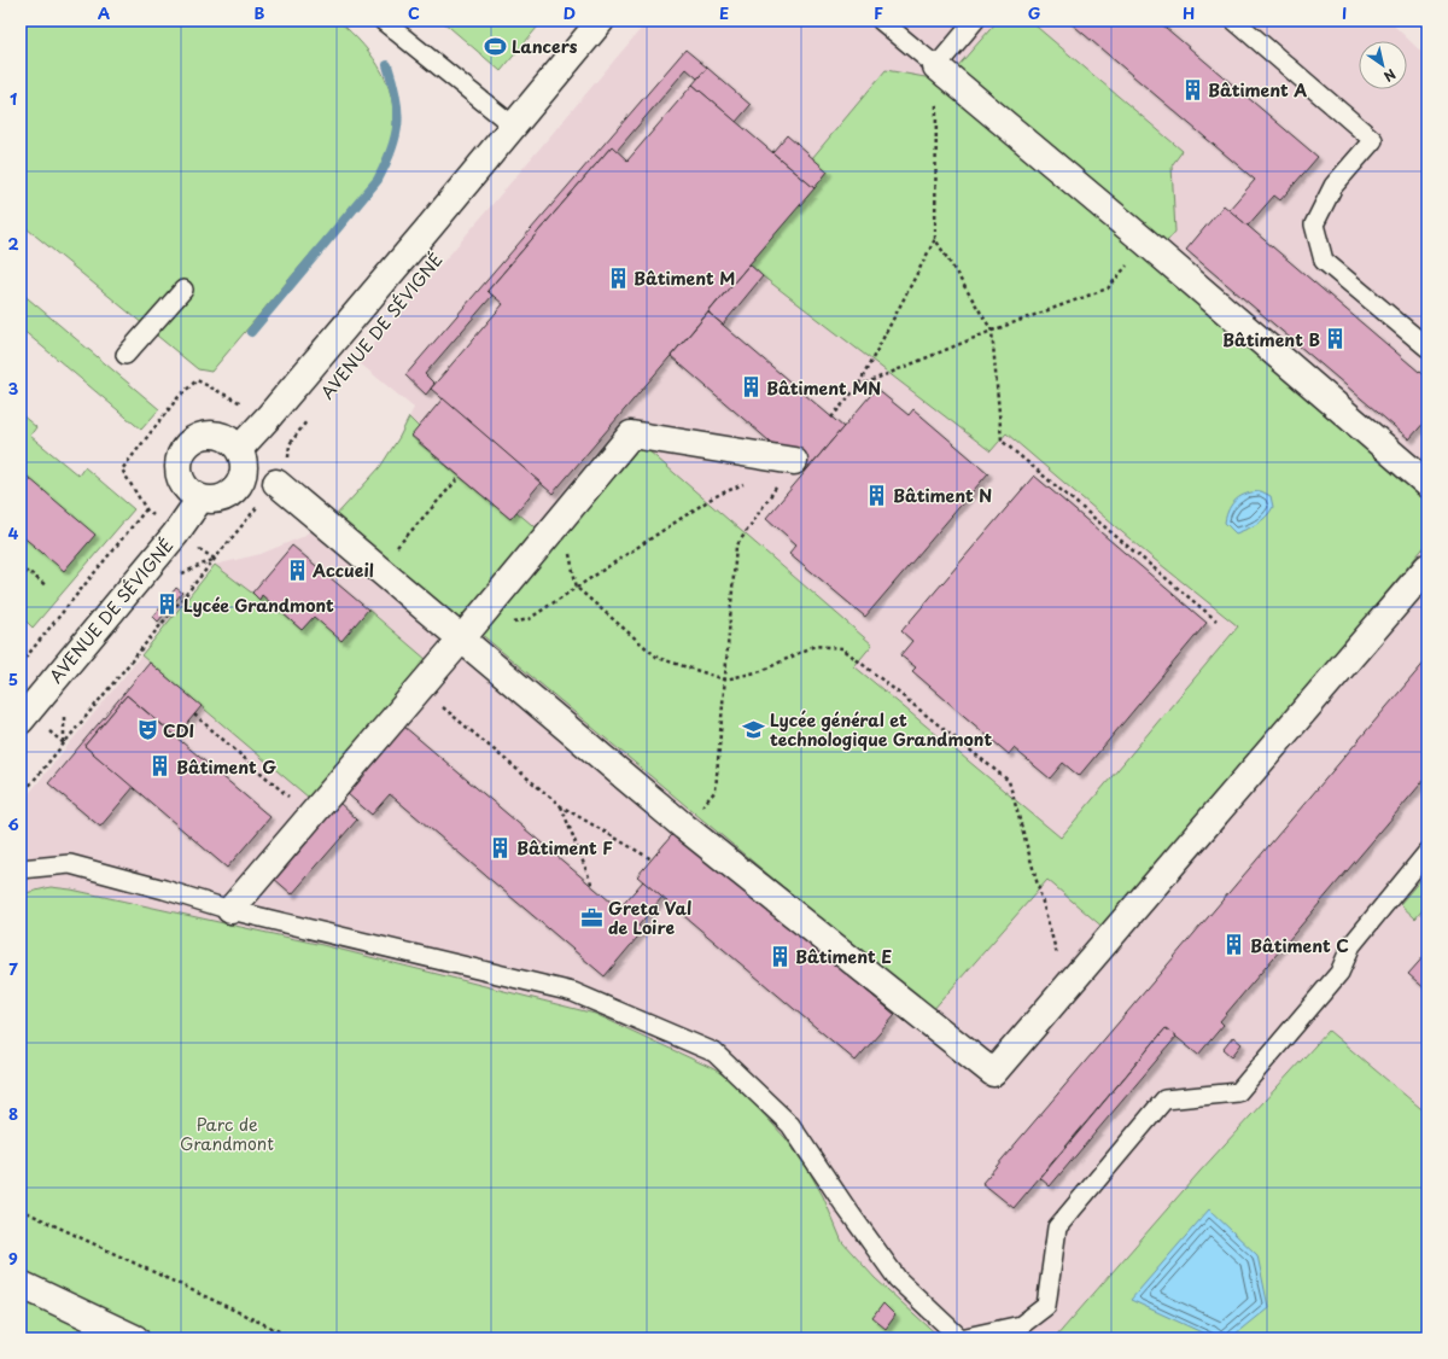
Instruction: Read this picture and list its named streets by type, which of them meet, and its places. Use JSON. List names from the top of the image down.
{
  "streets": {
    "street": ["AVENUE DE SÉVIGNÉ"]
  },
  "parks": ["Parc de Grandmont"],
  "places": {
    "sports": ["Lancers"],
    "building": [
      "Bâtiment A",
      "Bâtiment M",
      "Bâtiment B",
      "Bâtiment MN",
      "Bâtiment N",
      "Accueil",
      "Lycée Grandmont",
      "Bâtiment G",
      "Bâtiment F",
      "Bâtiment C",
      "Bâtiment E"
    ],
    "school or university": ["Lycée général et technologique Grandmont"],
    "theatre": ["CDI"],
    "office": ["Greta Val de Loire"]
  },
  "north": "bottom right",
  "grid": {
    "columns": [
      "A",
      "B",
      "C",
      "D",
      "E",
      "F",
      "G",
      "H",
      "I"
    ],
    "rows": [
      "1",
      "2",
      "3",
      "4",
      "5",
      "6",
      "7",
      "8",
      "9"
    ]
  }
}
